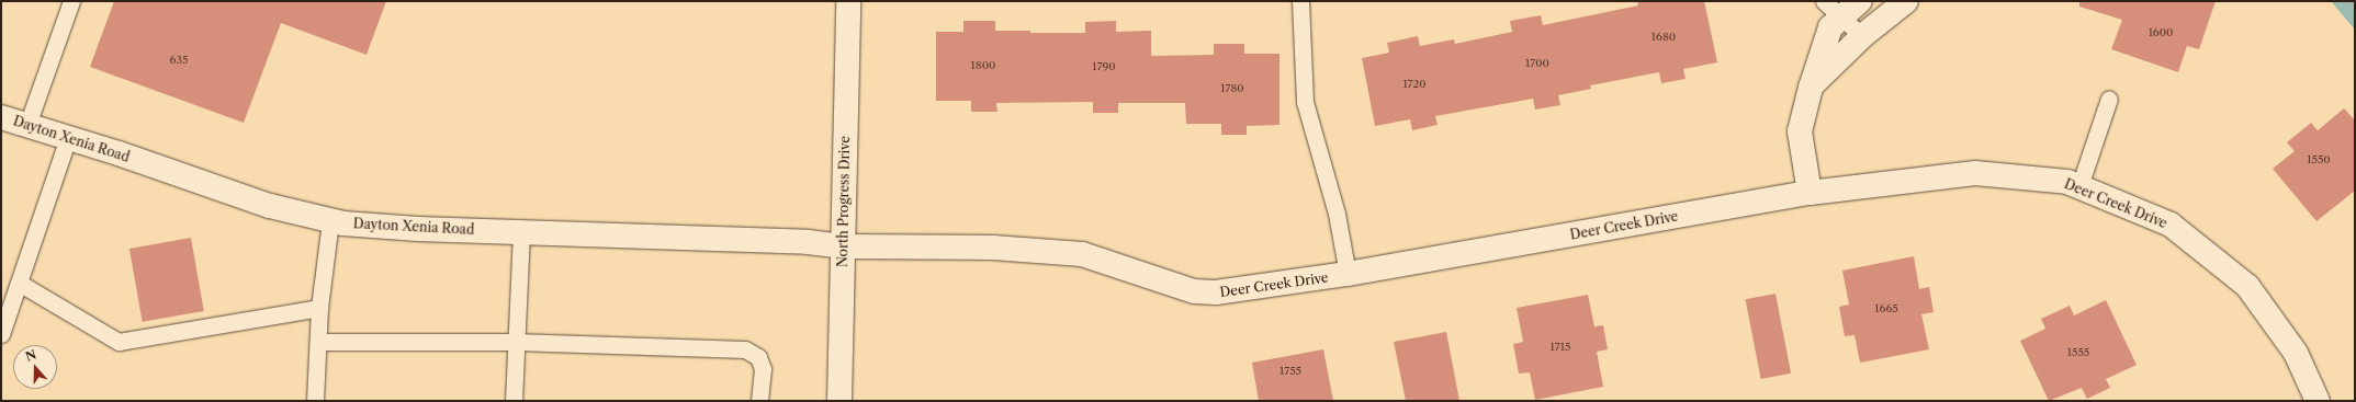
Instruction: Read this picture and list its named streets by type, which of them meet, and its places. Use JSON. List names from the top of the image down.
{
  "streets": {
    "street": ["Dayton Xenia Road", "North Progress Drive", "Deer Creek Drive"]
  },
  "crossings": [
    ["Dayton Xenia Road", "North Progress Drive"],
    ["Dayton Xenia Road", "Deer Creek Drive"],
    ["North Progress Drive", "Deer Creek Drive"]
  ],
  "house_numbers": [
    "1600",
    "1680",
    "635",
    "1700",
    "1800",
    "1790",
    "1720",
    "1780",
    "1550",
    "1665",
    "1715",
    "1555",
    "1755"
  ],
  "north": "top"
}
